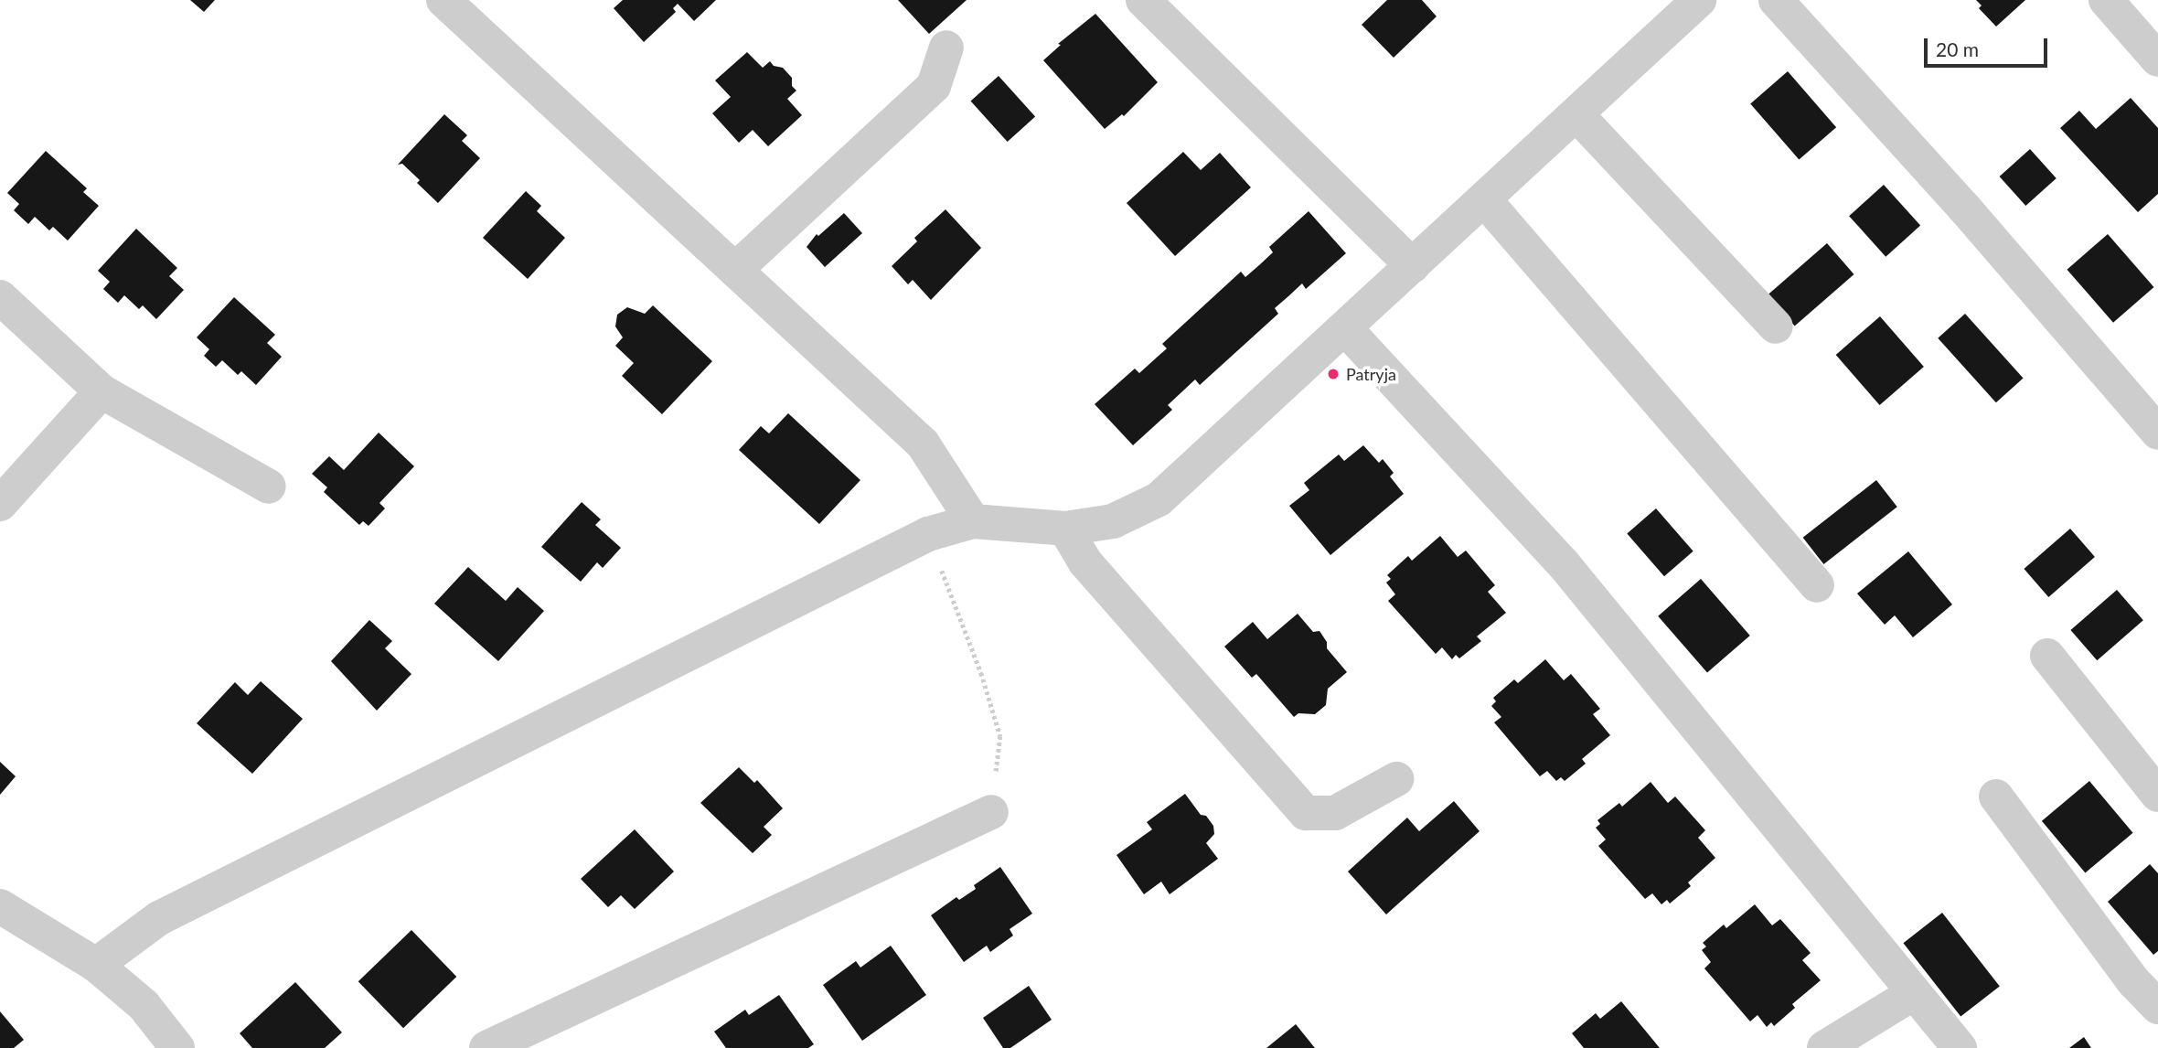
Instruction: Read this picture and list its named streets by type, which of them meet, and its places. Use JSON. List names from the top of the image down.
{
  "places": ["Patryja"],
  "scale_bar": "20 m"
}
